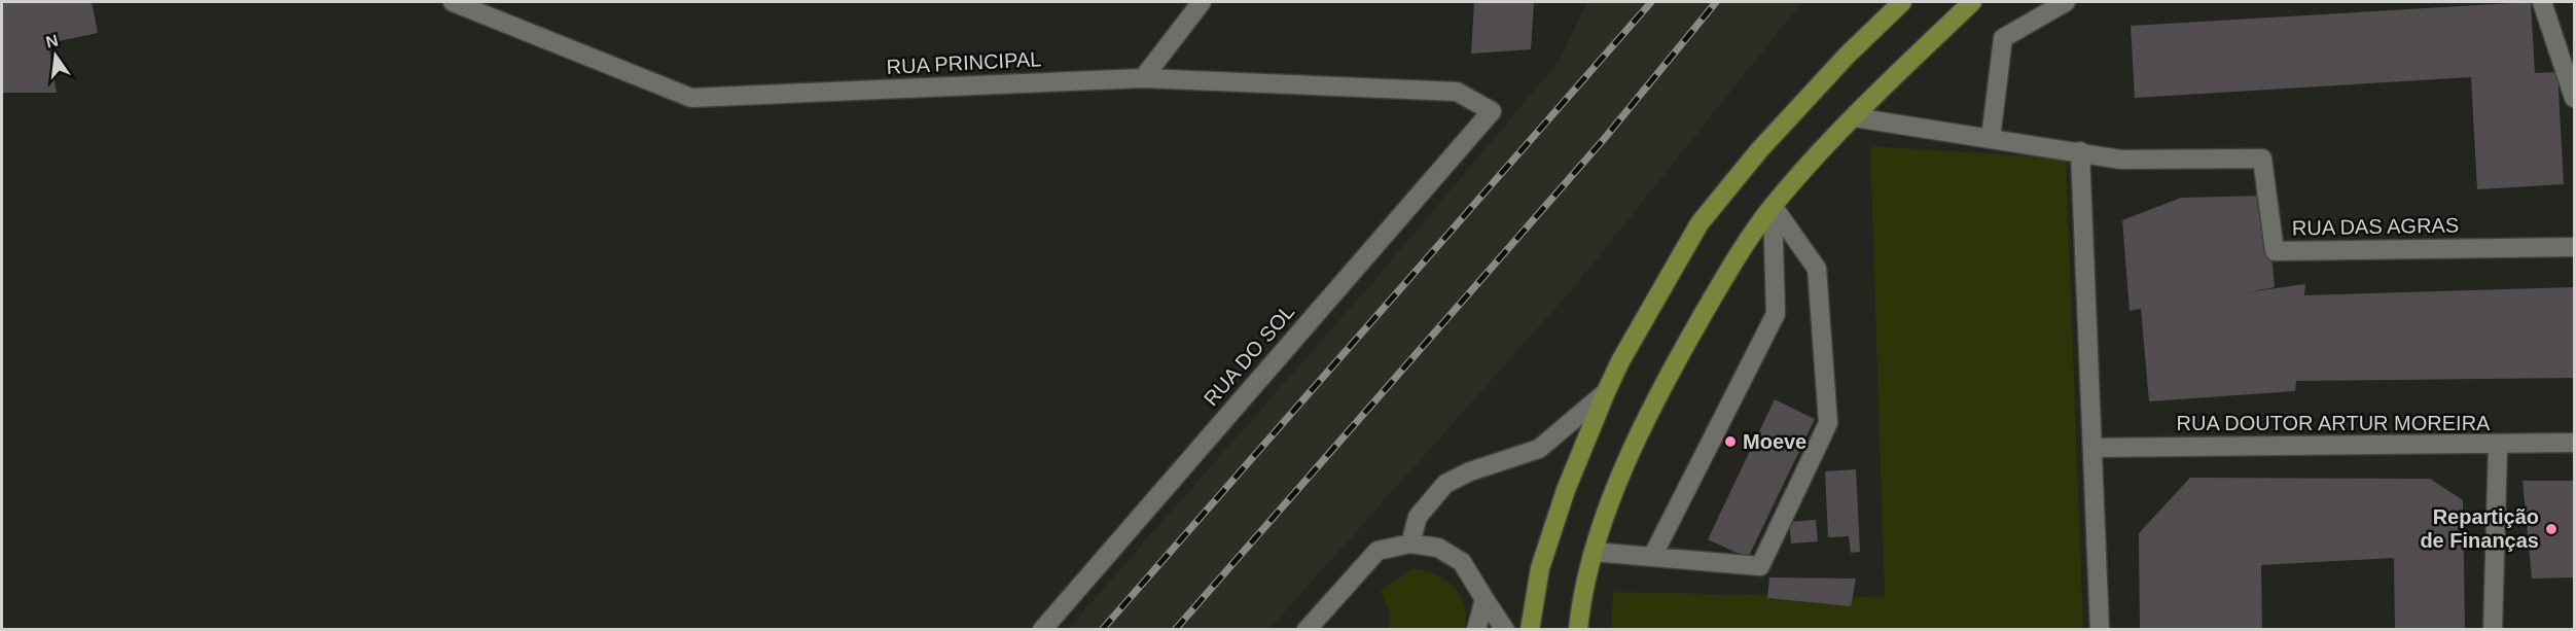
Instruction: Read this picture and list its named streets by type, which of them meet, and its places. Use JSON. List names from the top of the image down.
{
  "streets": {
    "street": [
      "RUA PRINCIPAL",
      "RUA DAS AGRAS",
      "RUA DO SOL",
      "RUA DOUTOR ARTUR MOREIRA"
    ]
  },
  "crossings": [
    ["RUA PRINCIPAL", "RUA DO SOL"]
  ],
  "places": ["Moeve", "Repartição de Finanças"],
  "north": "top"
}
